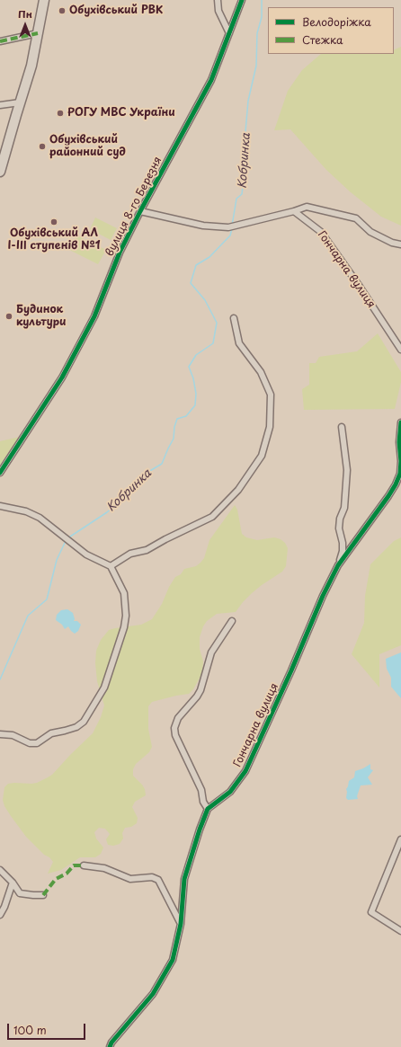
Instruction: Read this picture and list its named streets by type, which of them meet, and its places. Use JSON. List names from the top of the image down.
{
  "streets": {
    "street": ["вулиця 8-го Березня", "Гончарна вулиця"]
  },
  "water": ["Кобринка"],
  "places": [
    "Обухівський РВК",
    "РОГУ МВС України",
    "Обухівський районний суд",
    "Обухівський АЛ І-ІІІ ступенів №1",
    "Будинок культури"
  ],
  "legend": ["Велодоріжка", "Стежка"],
  "scale_bar": "100 m",
  "north": "top"
}
